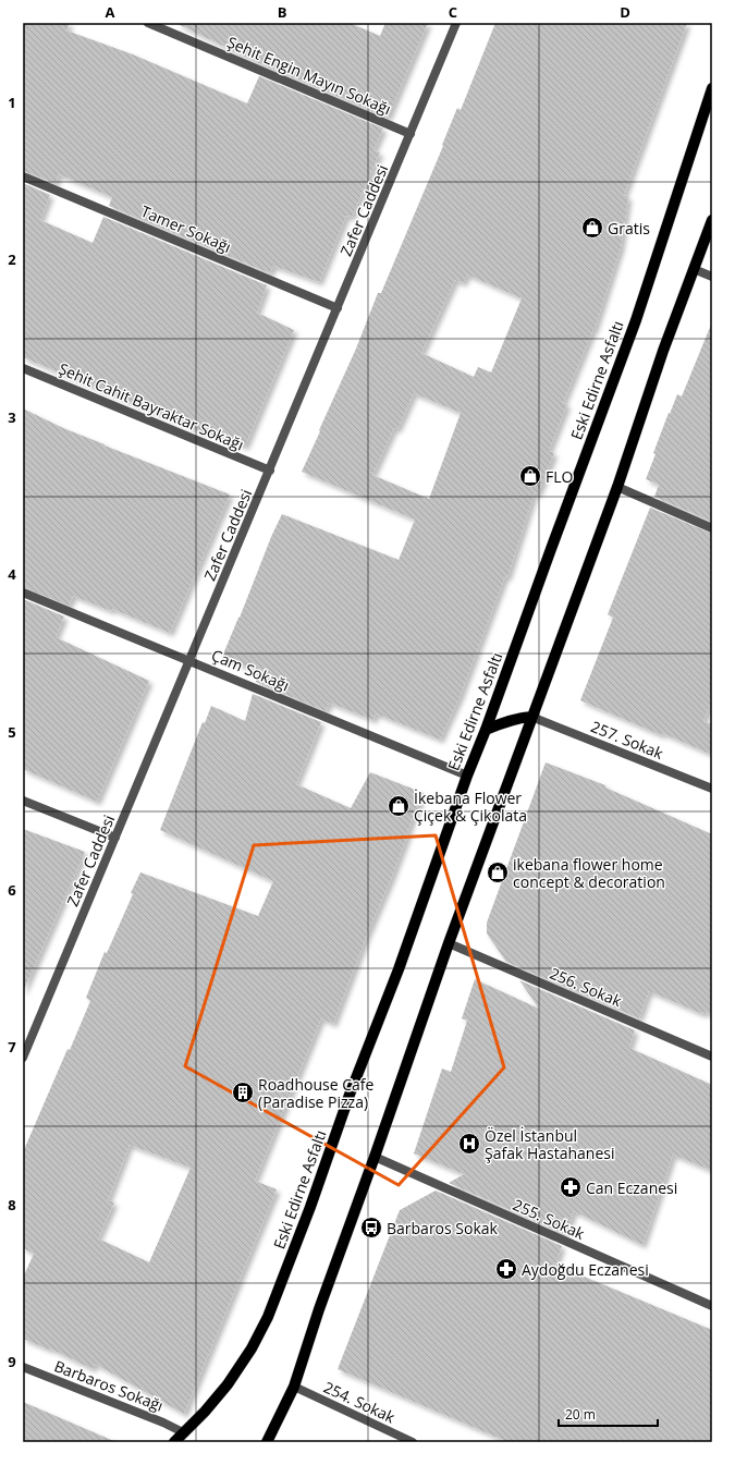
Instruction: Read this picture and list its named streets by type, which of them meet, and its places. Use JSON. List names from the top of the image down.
{
  "streets": {
    "main road": ["Eski Edirne Asfaltı"],
    "street": [
      "Şehit Engin Mayın Sokağı",
      "Zafer Caddesi",
      "Tamer Sokağı",
      "Şehit Cahit Bayraktar Sokağı",
      "Çam Sokağı",
      "257. Sokak",
      "256. Sokak",
      "255. Sokak",
      "Barbaros Sokağı",
      "254. Sokak"
    ]
  },
  "crossings": [
    ["Şehit Engin Mayın Sokağı", "Zafer Caddesi"],
    ["Zafer Caddesi", "Tamer Sokağı"],
    ["Zafer Caddesi", "Şehit Cahit Bayraktar Sokağı"],
    ["Zafer Caddesi", "Çam Sokağı"],
    ["Eski Edirne Asfaltı", "Çam Sokağı"],
    ["Eski Edirne Asfaltı", "Barbaros Sokağı"]
  ],
  "places": {
    "shop": [
      "Gratis",
      "FLO",
      "İkebana Flower Çiçek & Çikolata",
      "ikebana flower home concept & decoration"
    ],
    "building": ["Roadhouse Cafe (Paradise Pizza)"],
    "hospital": ["Özel İstanbul Şafak Hastahanesi"],
    "pharmacy": ["Can Eczanesi", "Aydoğdu Eczanesi"],
    "bus stop": ["Barbaros Sokak"]
  },
  "scale_bar": "20 m",
  "grid": {
    "columns": [
      "A",
      "B",
      "C",
      "D"
    ],
    "rows": [
      "1",
      "2",
      "3",
      "4",
      "5",
      "6",
      "7",
      "8",
      "9"
    ]
  }
}
